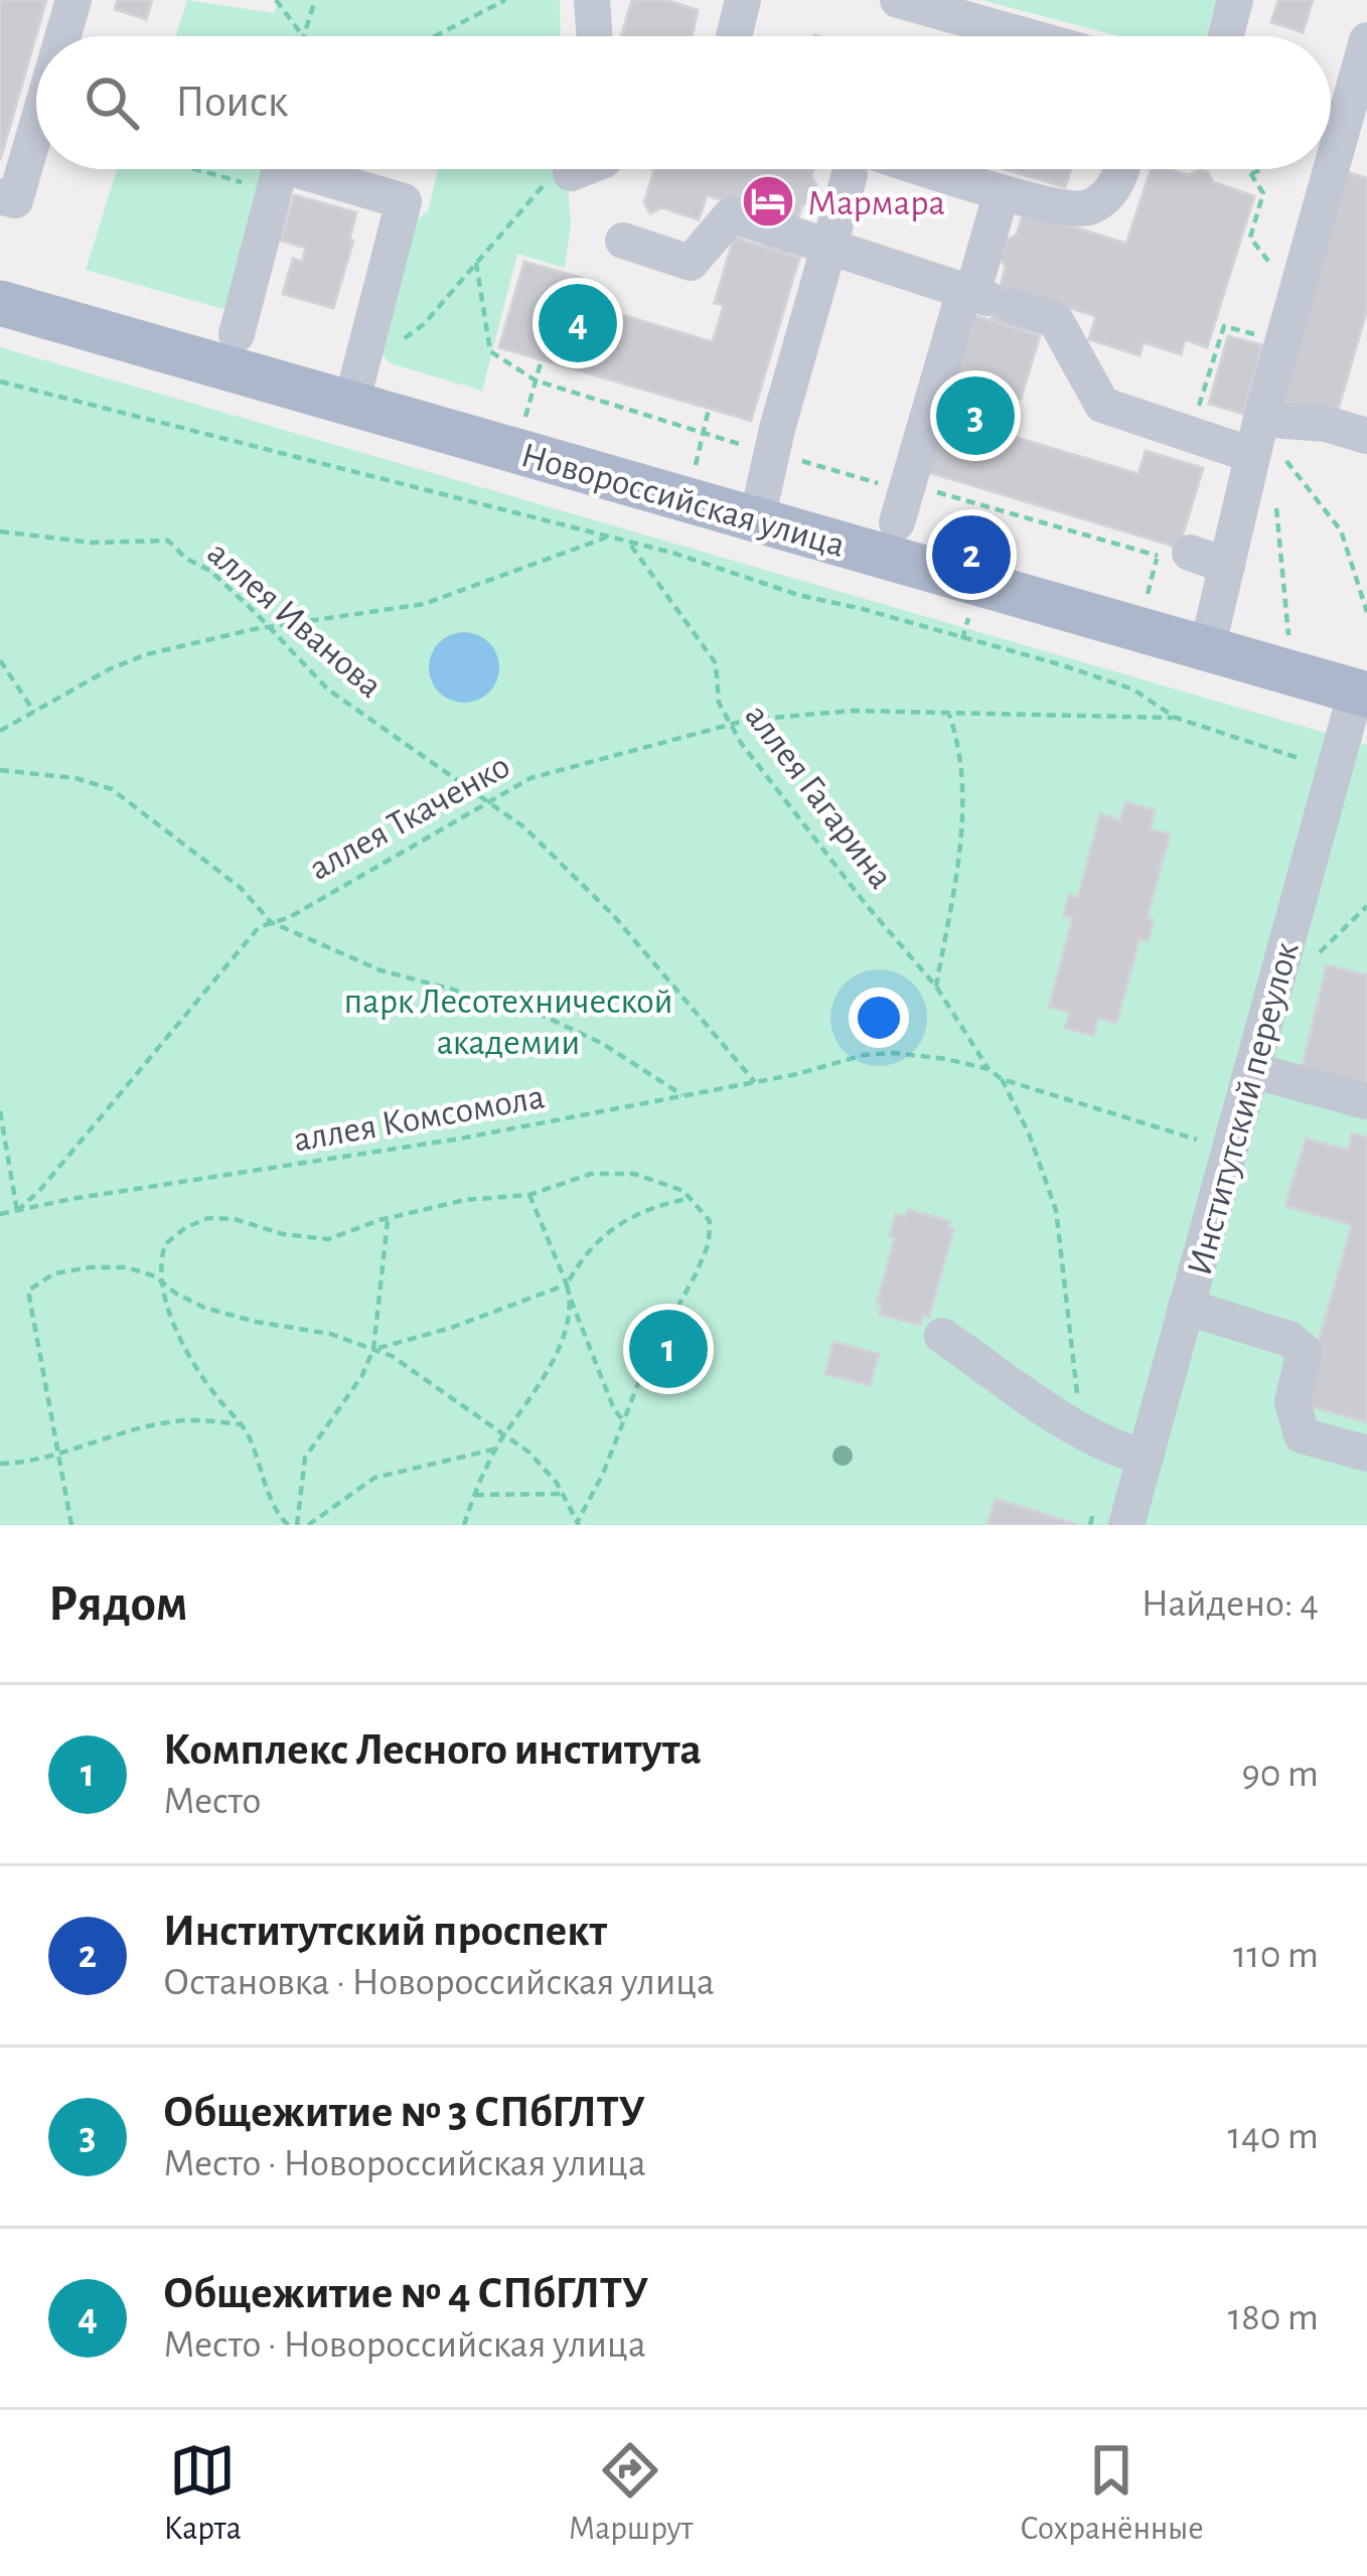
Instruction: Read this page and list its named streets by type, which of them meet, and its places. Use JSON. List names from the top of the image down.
{
  "streets": {
    "main road": ["Новороссийская улица"],
    "street": ["Институтский переулок"],
    "path": [
      "аллея Иванова",
      "аллея Гагарина",
      "аллея Ткаченко",
      "аллея Комсомола"
    ]
  },
  "crossings": [
    ["Новороссийская улица", "Институтский переулок"],
    ["аллея Иванова", "аллея Ткаченко"],
    ["аллея Иванова", "аллея Комсомола"],
    ["аллея Гагарина", "аллея Ткаченко"],
    ["аллея Гагарина", "аллея Комсомола"],
    ["аллея Ткаченко", "аллея Комсомола"],
    ["Институтский переулок", "аллея Комсомола"]
  ],
  "parks": ["парк Лесотехнической академии"],
  "places": {
    "hotel": ["Мармара"]
  },
  "page": {
    "search": "Поиск",
    "pins": [
      "4",
      "3",
      "2",
      "1"
    ],
    "heading": ["Рядом", "Найдено: 4"],
    "list": [
      {
        "mark": "1",
        "name": "Комплекс Лесного института",
        "note": "Место",
        "value": "90 m"
      },
      {
        "mark": "2",
        "name": "Институтский проспект",
        "note": "Остановка · Новороссийская улица",
        "value": "110 m"
      },
      {
        "mark": "3",
        "name": "Общежитие № 3 СПбГЛТУ",
        "note": "Место · Новороссийская улица",
        "value": "140 m"
      },
      {
        "mark": "4",
        "name": "Общежитие № 4 СПбГЛТУ",
        "note": "Место · Новороссийская улица",
        "value": "180 m"
      }
    ],
    "nav": ["Карта", "Маршрут", "Сохранённые"]
  }
}
